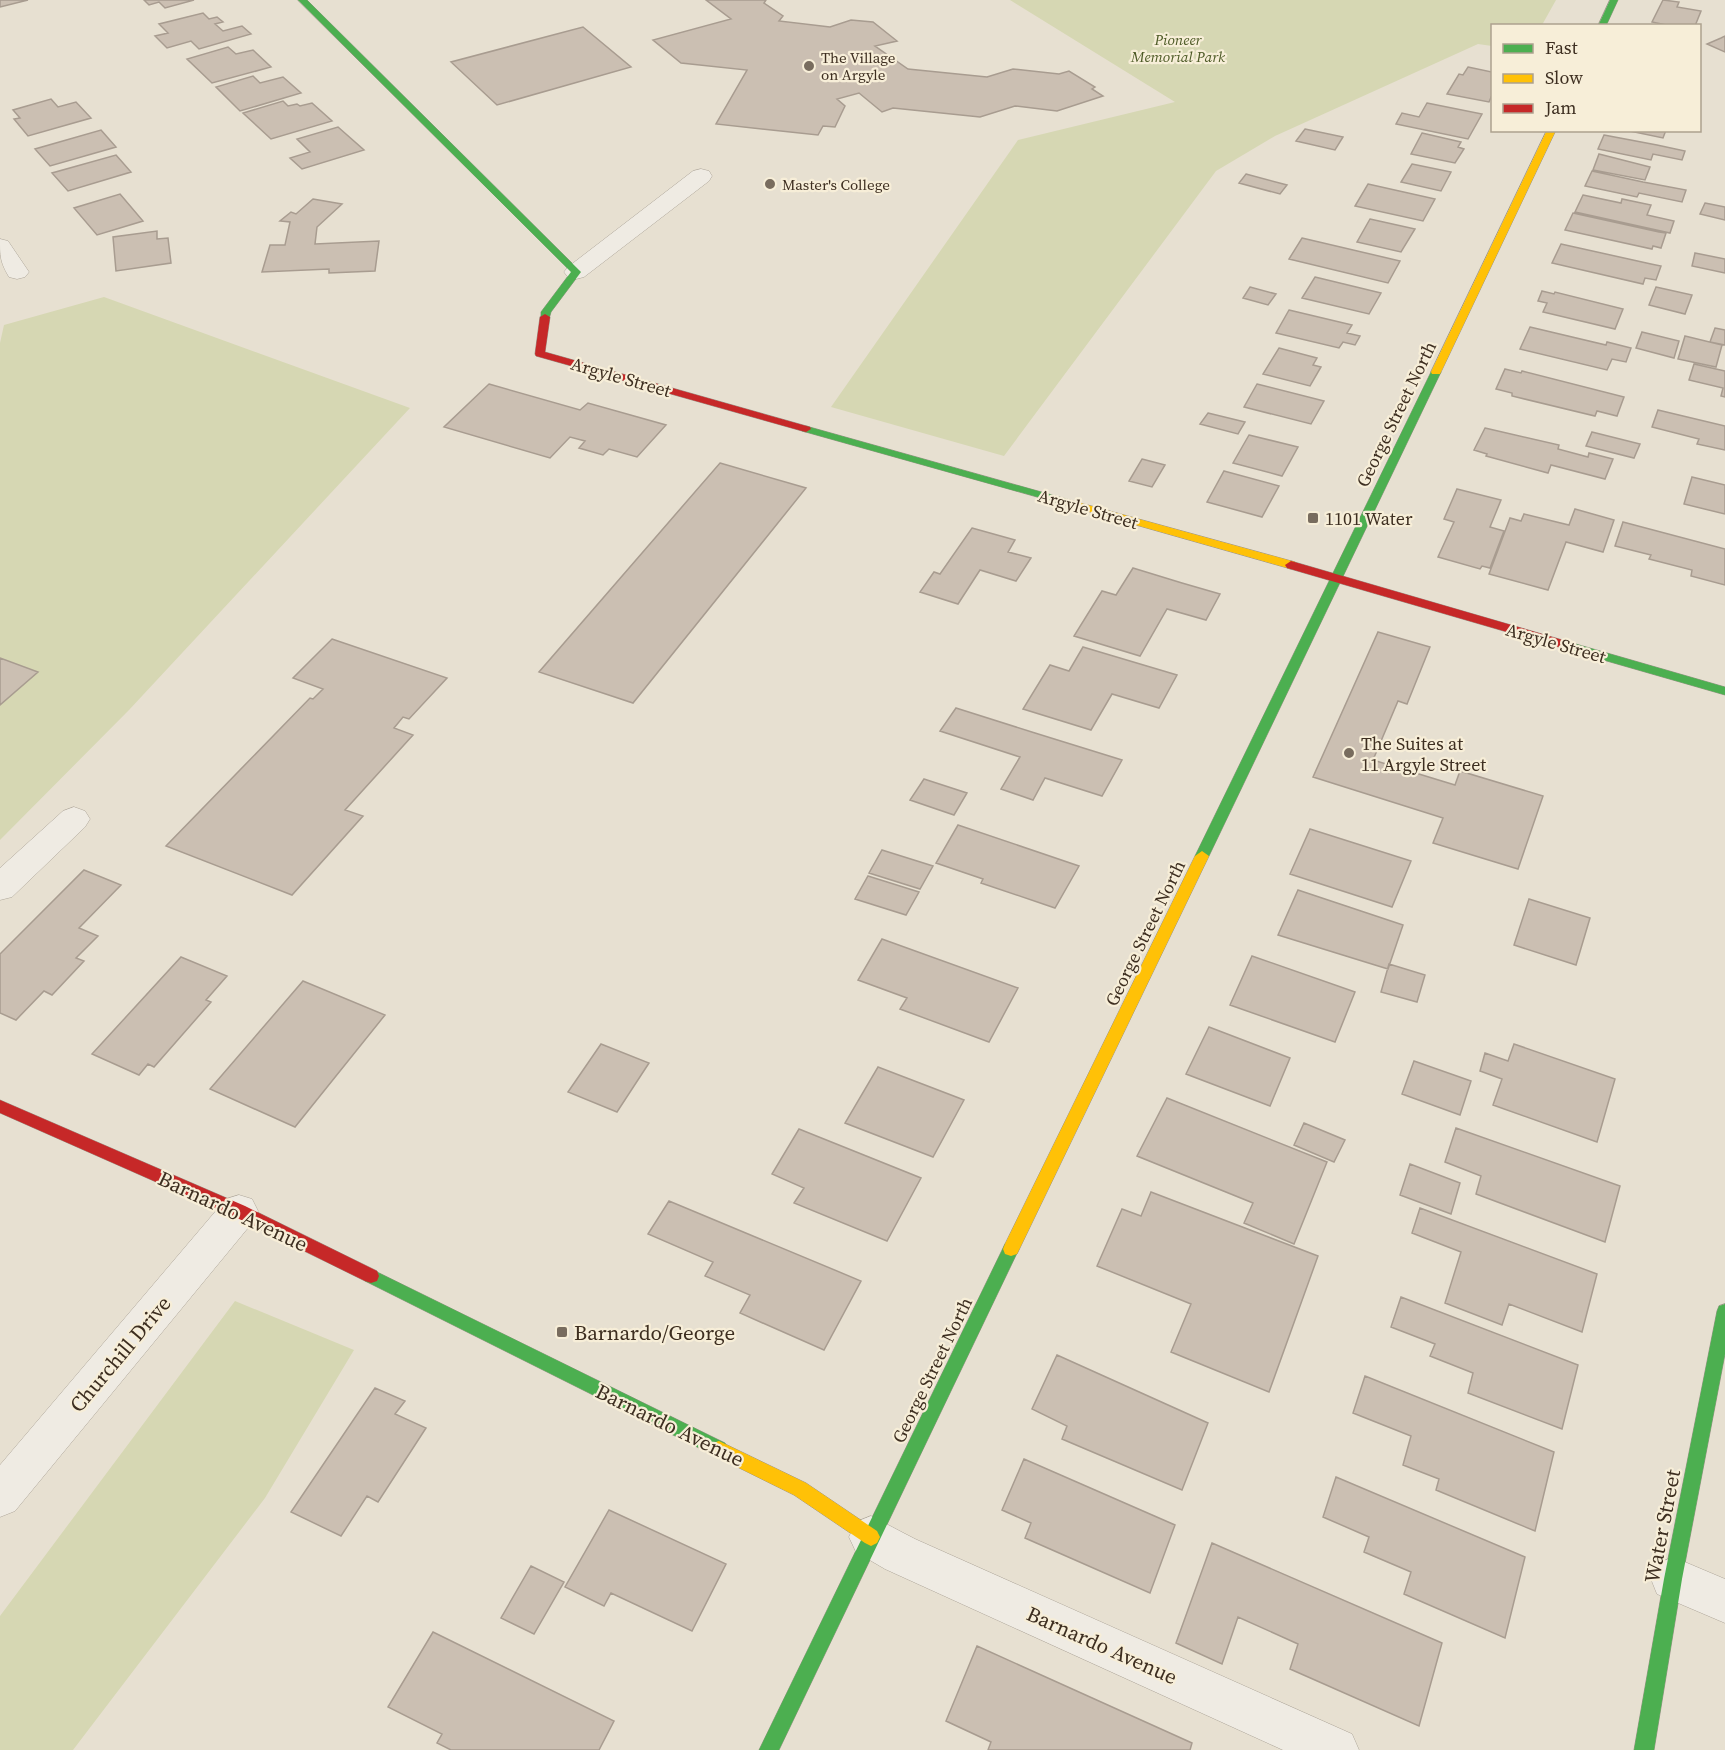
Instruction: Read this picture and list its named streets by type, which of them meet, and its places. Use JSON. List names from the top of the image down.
{
  "streets": {
    "street": [
      "Argyle Street",
      "George Street North",
      "Barnardo Avenue",
      "Churchill Drive",
      "Water Street"
    ]
  },
  "crossings": [
    ["Argyle Street", "George Street North"],
    ["George Street North", "Barnardo Avenue"],
    ["Barnardo Avenue", "Churchill Drive"]
  ],
  "parks": ["Pioneer Memorial Park"],
  "places": {
    "other": ["The Village on Argyle", "Master's College", "The Suites at 11 Argyle Street"],
    "transit": ["1101 Water", "Barnardo/George"]
  },
  "legend": ["Fast", "Slow", "Jam"]
}
